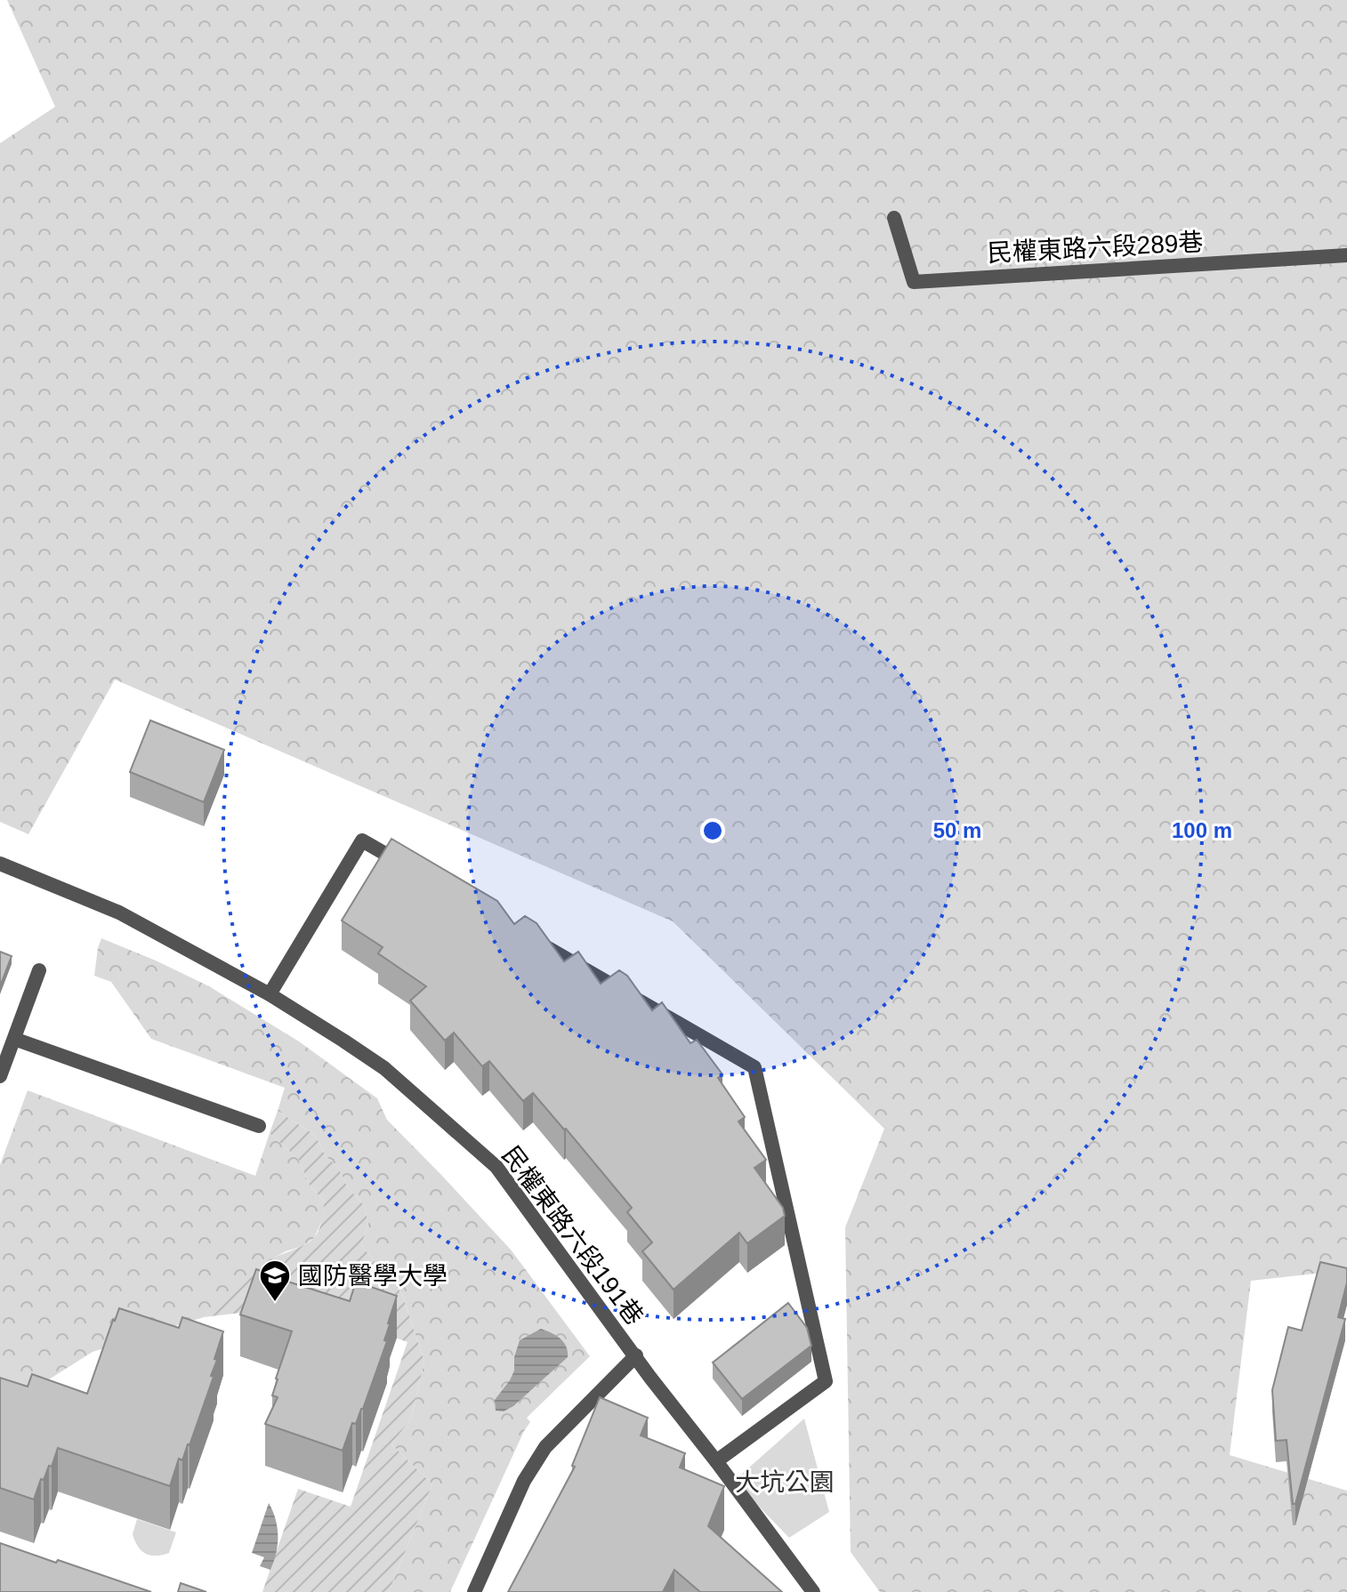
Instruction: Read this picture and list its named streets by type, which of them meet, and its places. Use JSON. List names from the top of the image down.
{
  "streets": {
    "street": ["民權東路六段289巷", "民權東路六段191巷"]
  },
  "parks": ["大坑公園"],
  "places": {
    "school or university": ["國防醫學大學"]
  },
  "rings": ["50 m", "100 m"]
}
